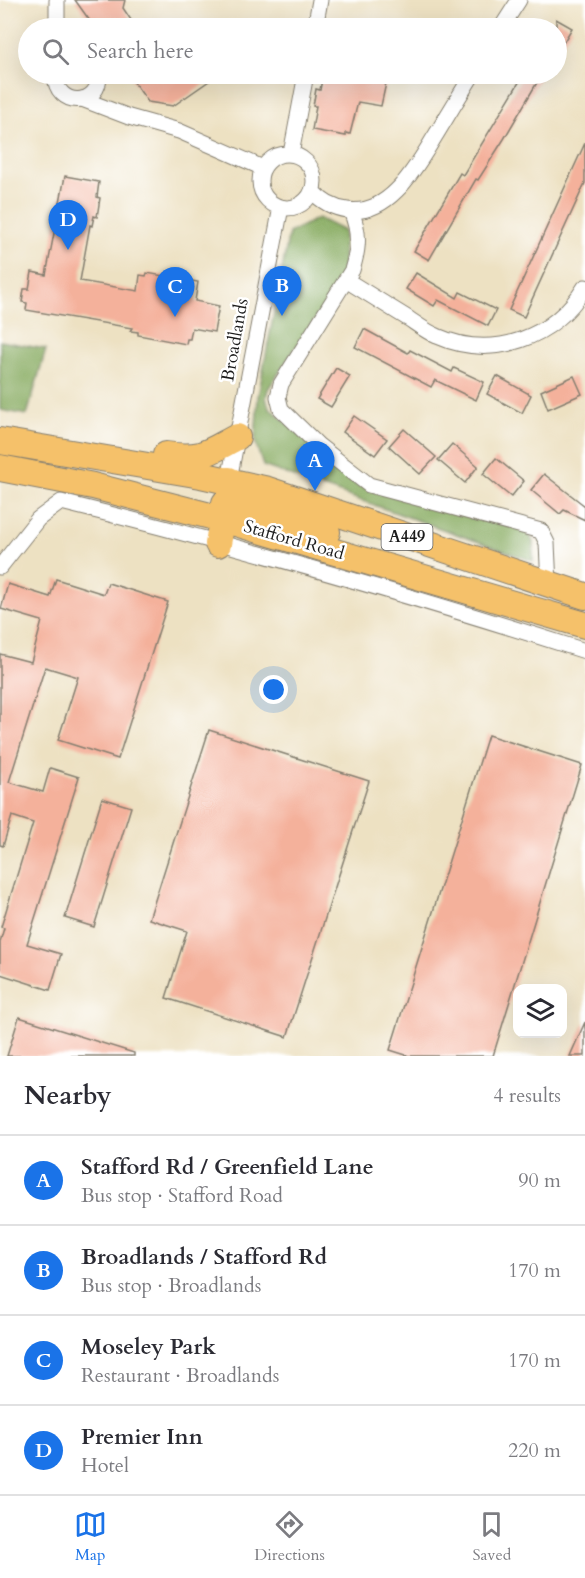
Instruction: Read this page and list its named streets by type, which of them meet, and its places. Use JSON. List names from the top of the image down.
{
  "streets": {
    "highway": ["A449", "Stafford Road"],
    "street": ["Broadlands"]
  },
  "crossings": [
    ["Broadlands", "Stafford Road"]
  ],
  "page": {
    "search": "Search here",
    "pins": [
      "D",
      "B",
      "C",
      "A"
    ],
    "heading": ["Nearby", "4 results"],
    "list": [
      {
        "mark": "A",
        "name": "Stafford Rd / Greenfield Lane",
        "note": "Bus stop · Stafford Road",
        "value": "90 m"
      },
      {
        "mark": "B",
        "name": "Broadlands / Stafford Rd",
        "note": "Bus stop · Broadlands",
        "value": "170 m"
      },
      {
        "mark": "C",
        "name": "Moseley Park",
        "note": "Restaurant · Broadlands",
        "value": "170 m"
      },
      {
        "mark": "D",
        "name": "Premier Inn",
        "note": "Hotel",
        "value": "220 m"
      }
    ],
    "nav": ["Map", "Directions", "Saved"]
  }
}
